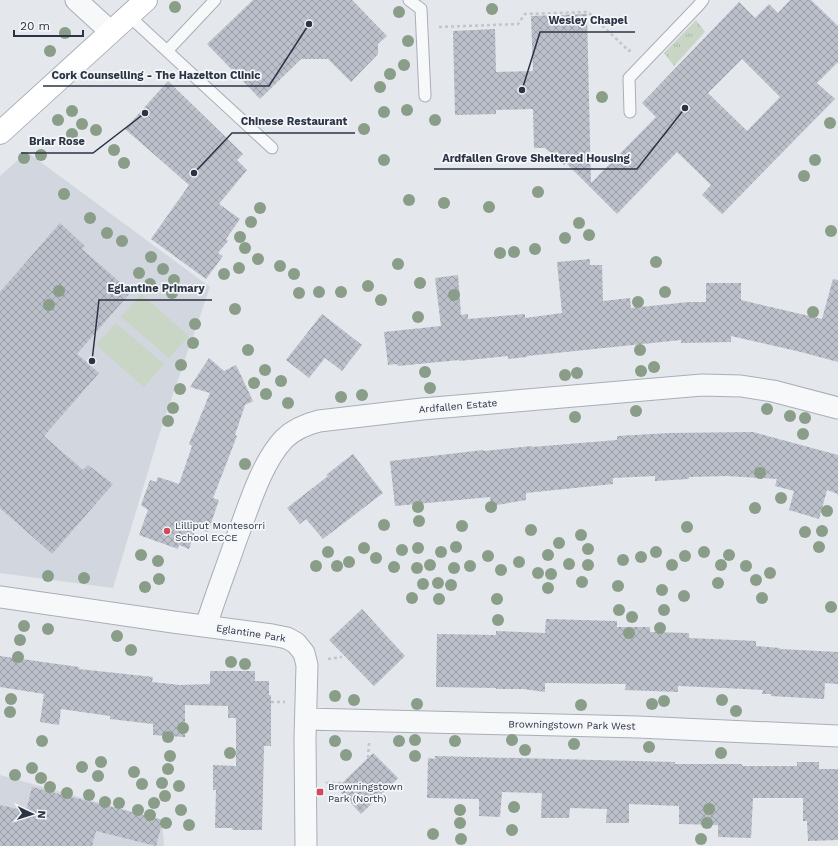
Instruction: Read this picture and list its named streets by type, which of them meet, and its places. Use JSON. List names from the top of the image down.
{
  "streets": {
    "street": ["Ardfallen Estate", "Eglantine Park", "Browningstown Park West"]
  },
  "crossings": [
    ["Ardfallen Estate", "Eglantine Park"],
    ["Eglantine Park", "Browningstown Park West"]
  ],
  "places": {
    "other": [
      "Cork Counselling - The Hazelton Clinic",
      "Wesley Chapel",
      "Ardfallen Grove Sheltered Housing",
      "Briar Rose",
      "Chinese Restaurant",
      "Eglantine Primary",
      "Lilliput Montesorri School ECCE"
    ],
    "transit": ["Browningstown Park (North)"]
  },
  "scale_bar": "20 m",
  "north": "right"
}
